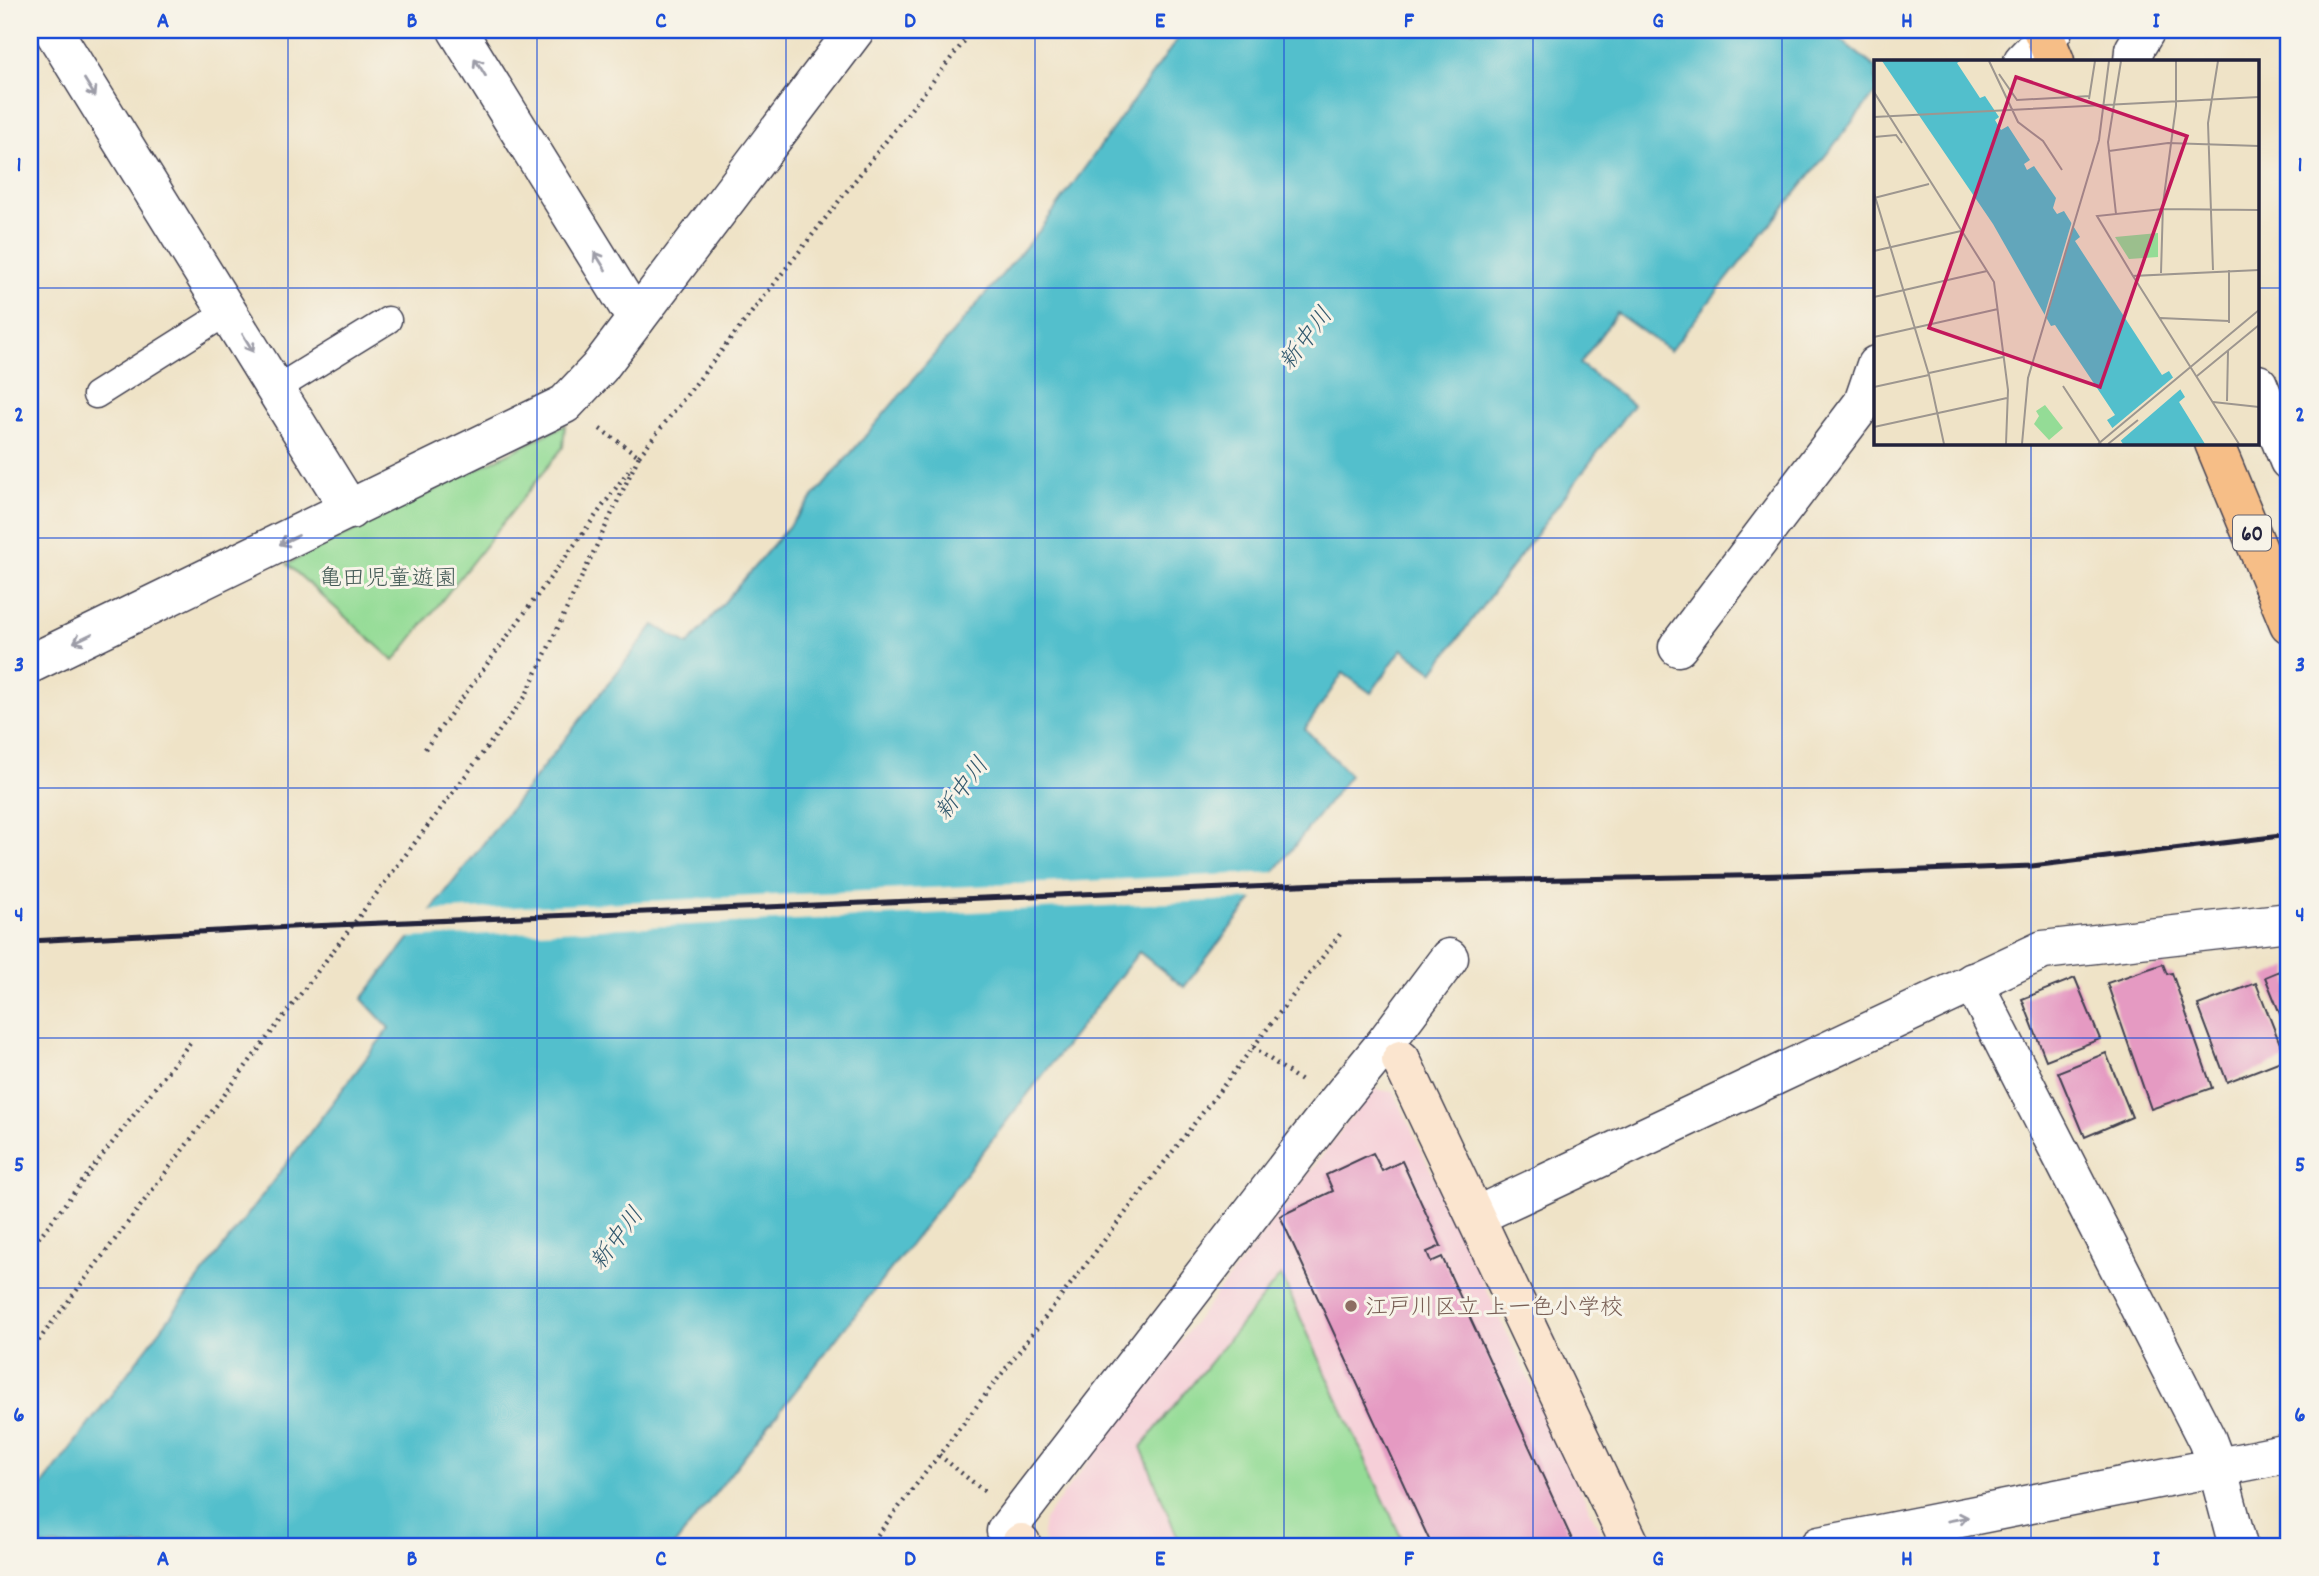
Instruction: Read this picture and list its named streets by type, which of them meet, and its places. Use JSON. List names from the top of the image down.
{
  "streets": {
    "main road": ["60"]
  },
  "water": ["新中川"],
  "parks": ["亀田児童遊園"],
  "places": ["江戸川区立 上一色小学校"],
  "grid": {
    "columns": [
      "A",
      "B",
      "C",
      "D",
      "E",
      "F",
      "G",
      "H",
      "I"
    ],
    "rows": [
      "1",
      "2",
      "3",
      "4",
      "5",
      "6"
    ]
  }
}
